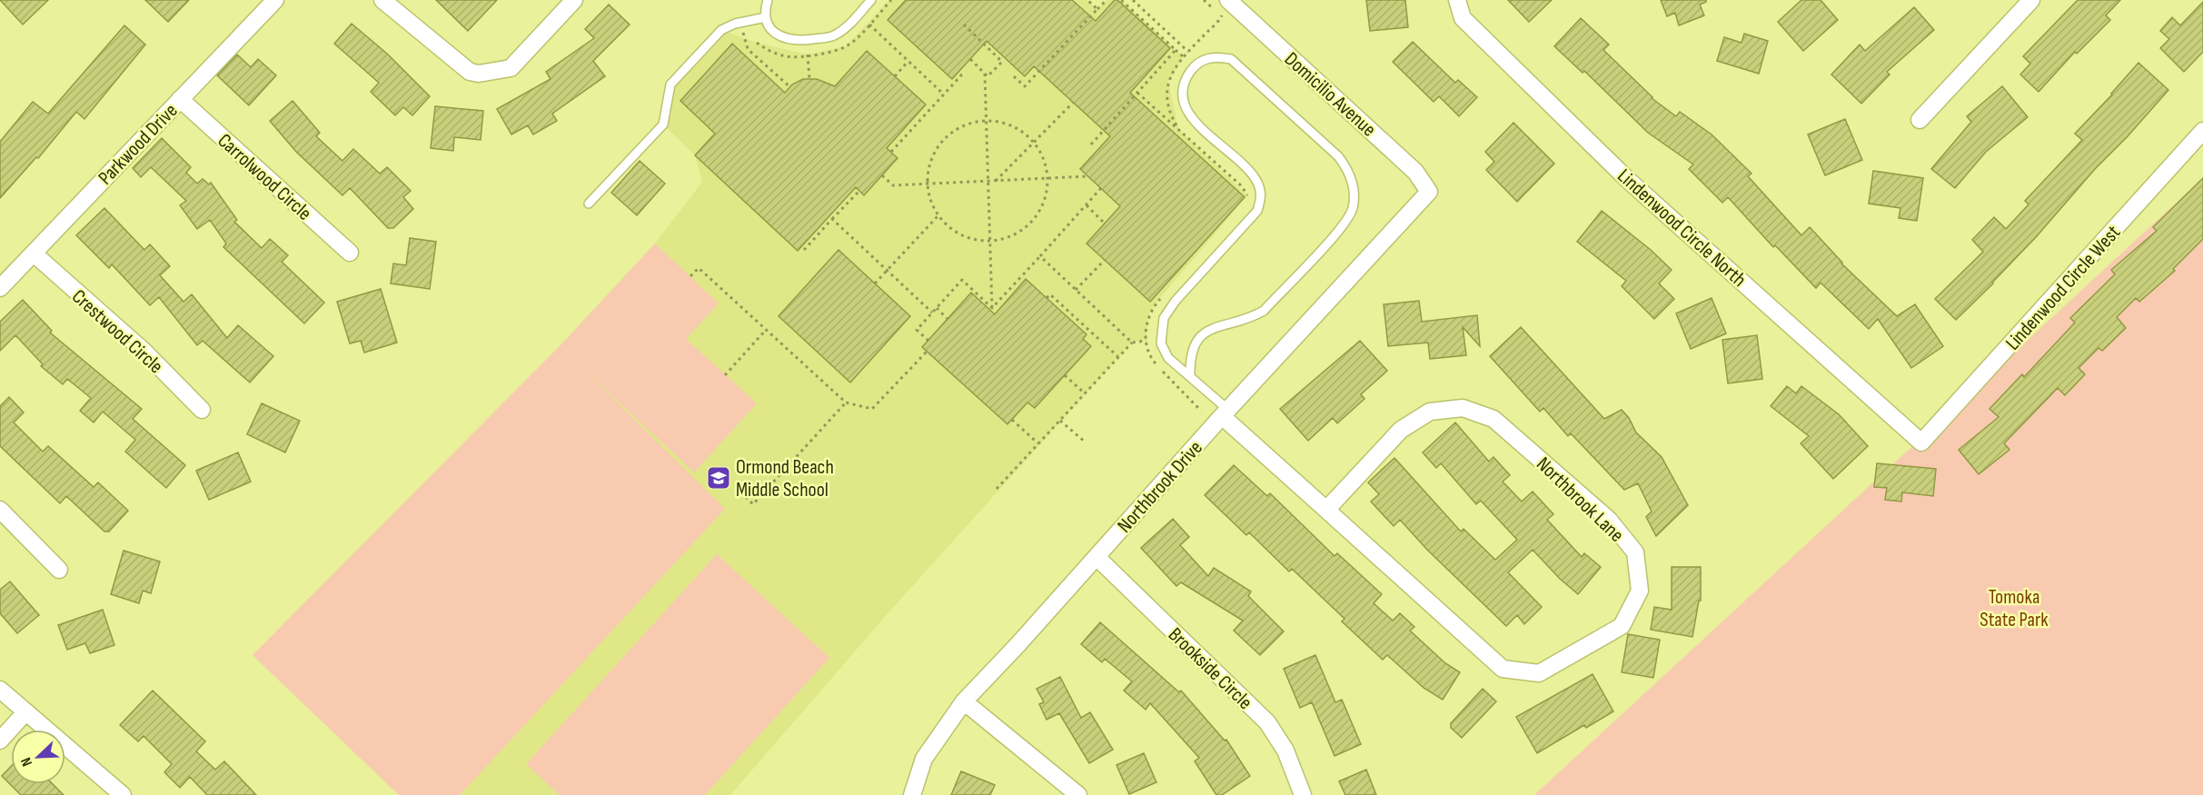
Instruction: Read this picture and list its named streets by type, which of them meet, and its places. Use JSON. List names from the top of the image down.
{
  "streets": {
    "street": [
      "Domicilio Avenue",
      "Parkwood Drive",
      "Carrolwood Circle",
      "Lindenwood Circle North",
      "Lindenwood Circle West",
      "Crestwood Circle",
      "Northbrook Drive",
      "Northbrook Lane",
      "Brookside Circle"
    ]
  },
  "crossings": [
    ["Domicilio Avenue", "Northbrook Drive"],
    ["Parkwood Drive", "Carrolwood Circle"],
    ["Parkwood Drive", "Crestwood Circle"],
    ["Lindenwood Circle North", "Lindenwood Circle West"],
    ["Northbrook Drive", "Northbrook Lane"],
    ["Northbrook Drive", "Brookside Circle"]
  ],
  "parks": ["Tomoka State Park"],
  "places": {
    "school or university": ["Ormond Beach Middle School"]
  },
  "north": "bottom left"
}
